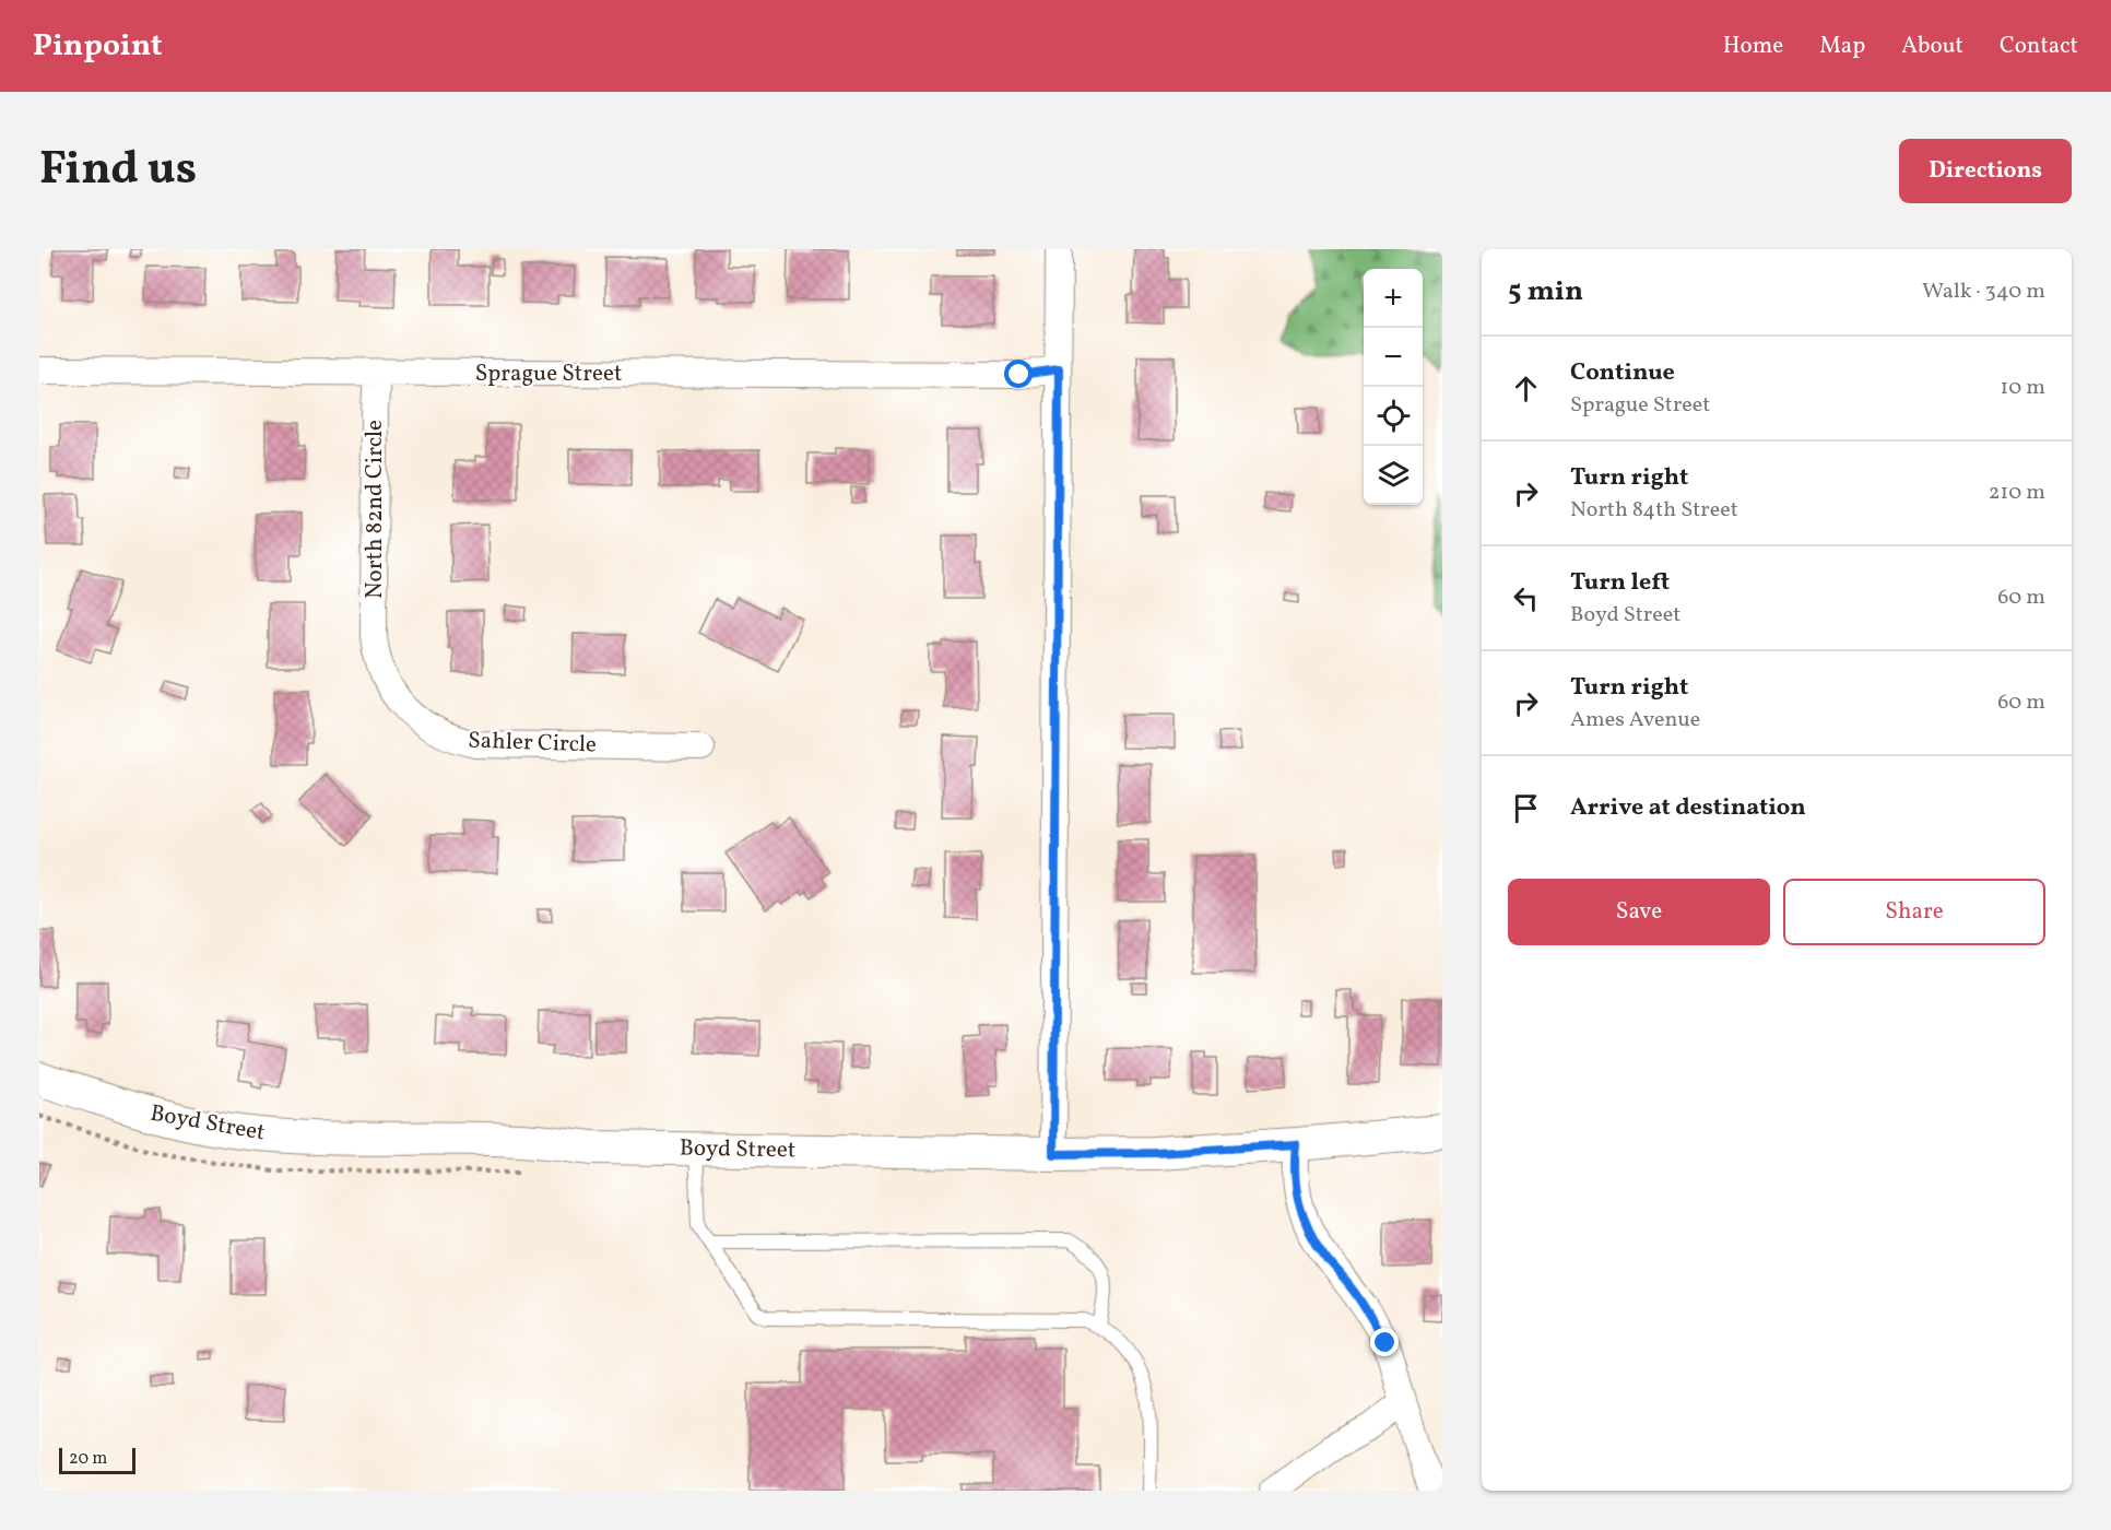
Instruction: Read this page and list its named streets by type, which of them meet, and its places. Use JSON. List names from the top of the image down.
{
  "streets": {
    "street": [
      "Sprague Street",
      "North 82nd Circle",
      "Sahler Circle",
      "Boyd Street"
    ]
  },
  "crossings": [
    ["Sprague Street", "North 82nd Circle"],
    ["North 82nd Circle", "Sahler Circle"]
  ],
  "scale_bar": "20 m",
  "page": {
    "header": "Pinpoint",
    "nav": [
      "Home",
      "Map",
      "About",
      "Contact"
    ],
    "title": "Find us",
    "buttons": [
      "Directions",
      ["Save", "Share"]
    ],
    "heading": ["5 min", "Walk · 340 m"],
    "map_buttons": ["+", "−"],
    "list": [
      ["Continue", "Sprague Street", "10 m"],
      ["Turn right", "North 84th Street", "210 m"],
      ["Turn left", "Boyd Street", "60 m"],
      ["Turn right", "Ames Avenue", "60 m"],
      "Arrive at destination"
    ],
    "scale": "20 m"
  }
}
